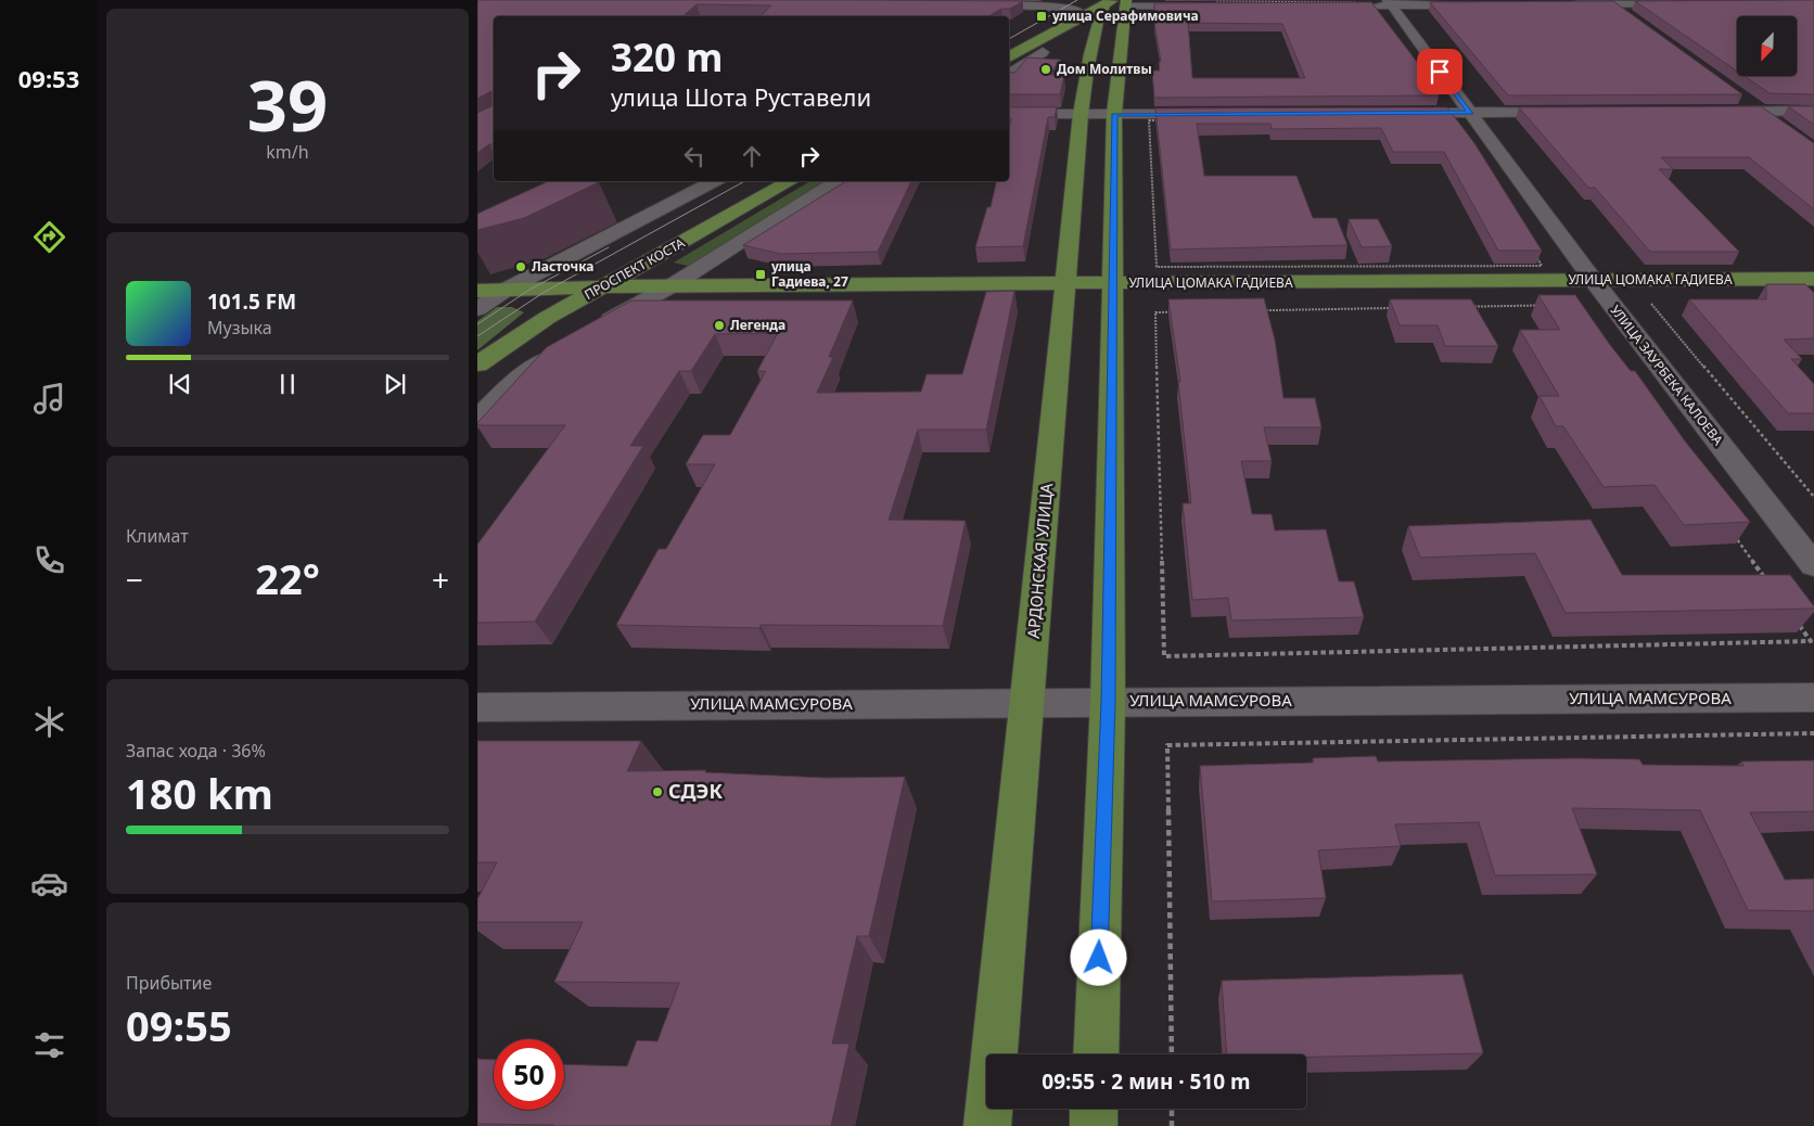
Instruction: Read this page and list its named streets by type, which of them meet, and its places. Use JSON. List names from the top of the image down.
{
  "streets": {
    "main road": ["ПРОСПЕКТ КОСТА", "УЛИЦА ЦОМАКА ГАДИЕВА", "АРДОНСКАЯ УЛИЦА"],
    "street": ["УЛИЦА ЗАУРБЕКА КАЛОЕВА", "УЛИЦА МАМСУРОВА"]
  },
  "crossings": [
    ["ПРОСПЕКТ КОСТА", "УЛИЦА ЦОМАКА ГАДИЕВА"],
    ["УЛИЦА ЦОМАКА ГАДИЕВА", "УЛИЦА ЗАУРБЕКА КАЛОЕВА"],
    ["УЛИЦА ЦОМАКА ГАДИЕВА", "АРДОНСКАЯ УЛИЦА"],
    ["АРДОНСКАЯ УЛИЦА", "УЛИЦА МАМСУРОВА"]
  ],
  "places": {
    "transit": ["улица Серафимовича", "улица Гадиева, 27"],
    "other": [
      "Дом Молитвы",
      "Ласточка",
      "Легенда",
      "СДЭК"
    ]
  },
  "north": "bottom left",
  "page": {
    "tabs": "09:53",
    "tile": [
      ["39", "km/h"],
      "Климат",
      ["Запас хода · 36%", "180 km"],
      ["Прибытие", "09:55"]
    ],
    "turn": ["320 m", "улица Шота Руставели"],
    "song": ["101.5 FM", "Музыка"],
    "heat": ["−", "22°", "+"],
    "limit": "50",
    "trip": "09:55 · 2 мин · 510 m"
  }
}
